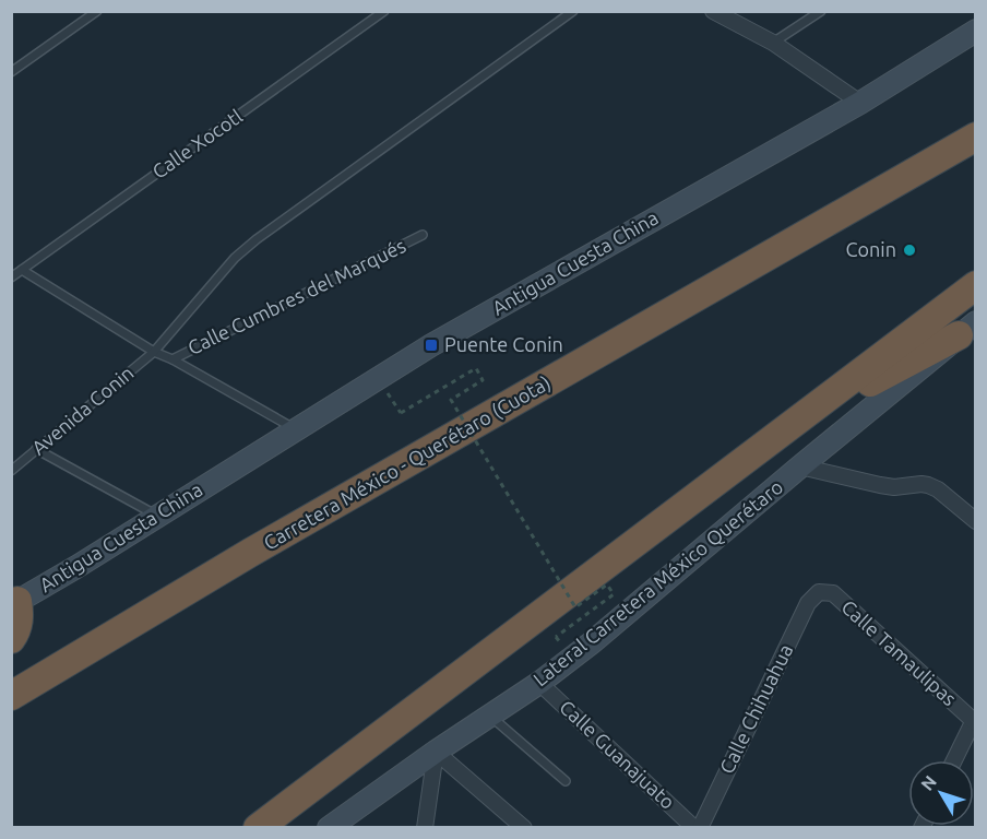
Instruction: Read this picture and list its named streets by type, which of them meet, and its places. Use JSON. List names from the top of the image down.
{
  "streets": {
    "highway": ["Carretera México - Querétaro (Cuota)"],
    "main road": ["Antigua Cuesta China", "Lateral Carretera México Querétaro"],
    "street": ["Calle Tamaulipas", "Calle Chihuahua", "Calle Guanajuato"],
    "lane": ["Calle Xocotl", "Calle Cumbres del Marqués", "Avenida Conin"]
  },
  "crossings": [
    ["Lateral Carretera México Querétaro", "Calle Guanajuato"],
    ["Calle Tamaulipas", "Calle Chihuahua"],
    ["Calle Chihuahua", "Calle Guanajuato"]
  ],
  "places": {
    "other": ["Conin"],
    "transit": ["Puente Conin"]
  },
  "north": "top left"
}
